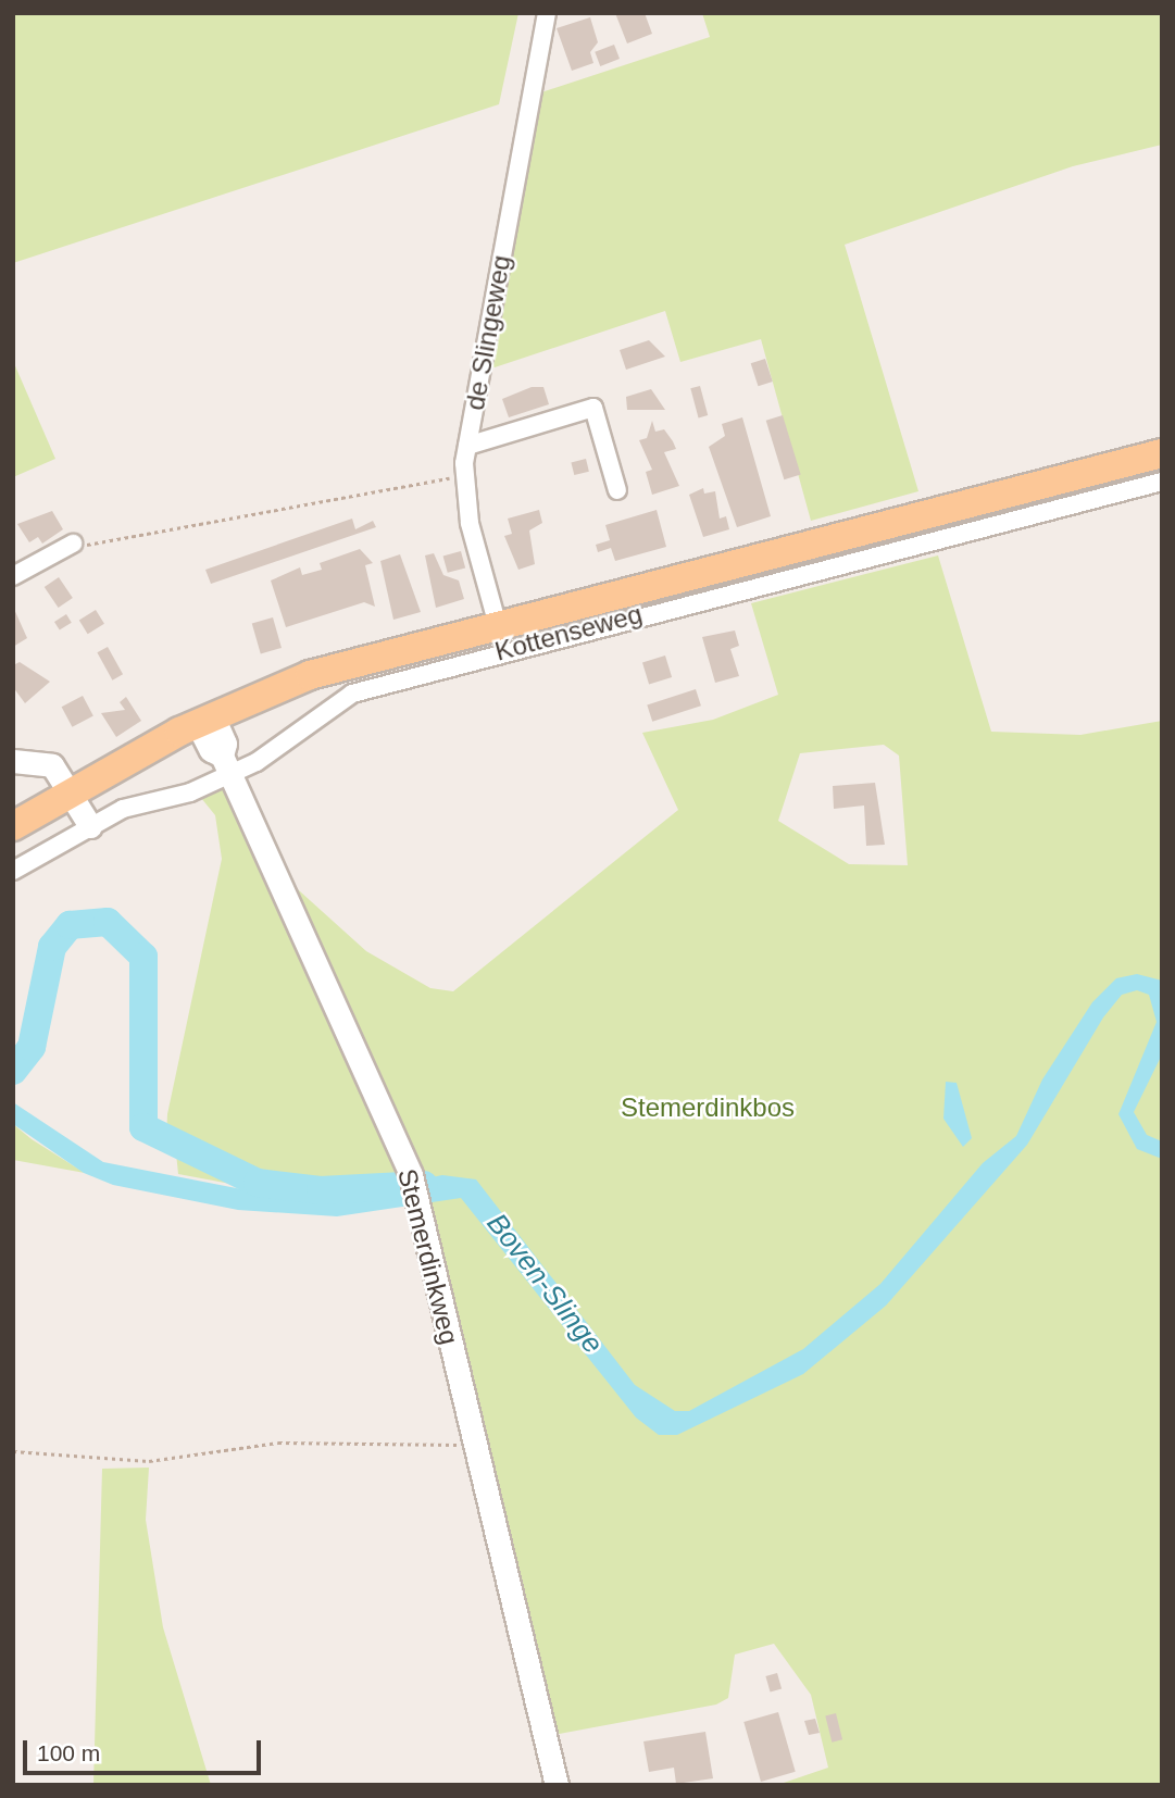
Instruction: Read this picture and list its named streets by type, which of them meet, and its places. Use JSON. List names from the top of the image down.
{
  "streets": {
    "main road": ["Kottenseweg"],
    "street": ["de Slingeweg", "Stemerdinkweg"]
  },
  "crossings": [
    ["de Slingeweg", "Kottenseweg"],
    ["Kottenseweg", "Stemerdinkweg"]
  ],
  "water": ["Boven-Slinge"],
  "parks": ["Stemerdinkbos"],
  "scale_bar": "100 m"
}
